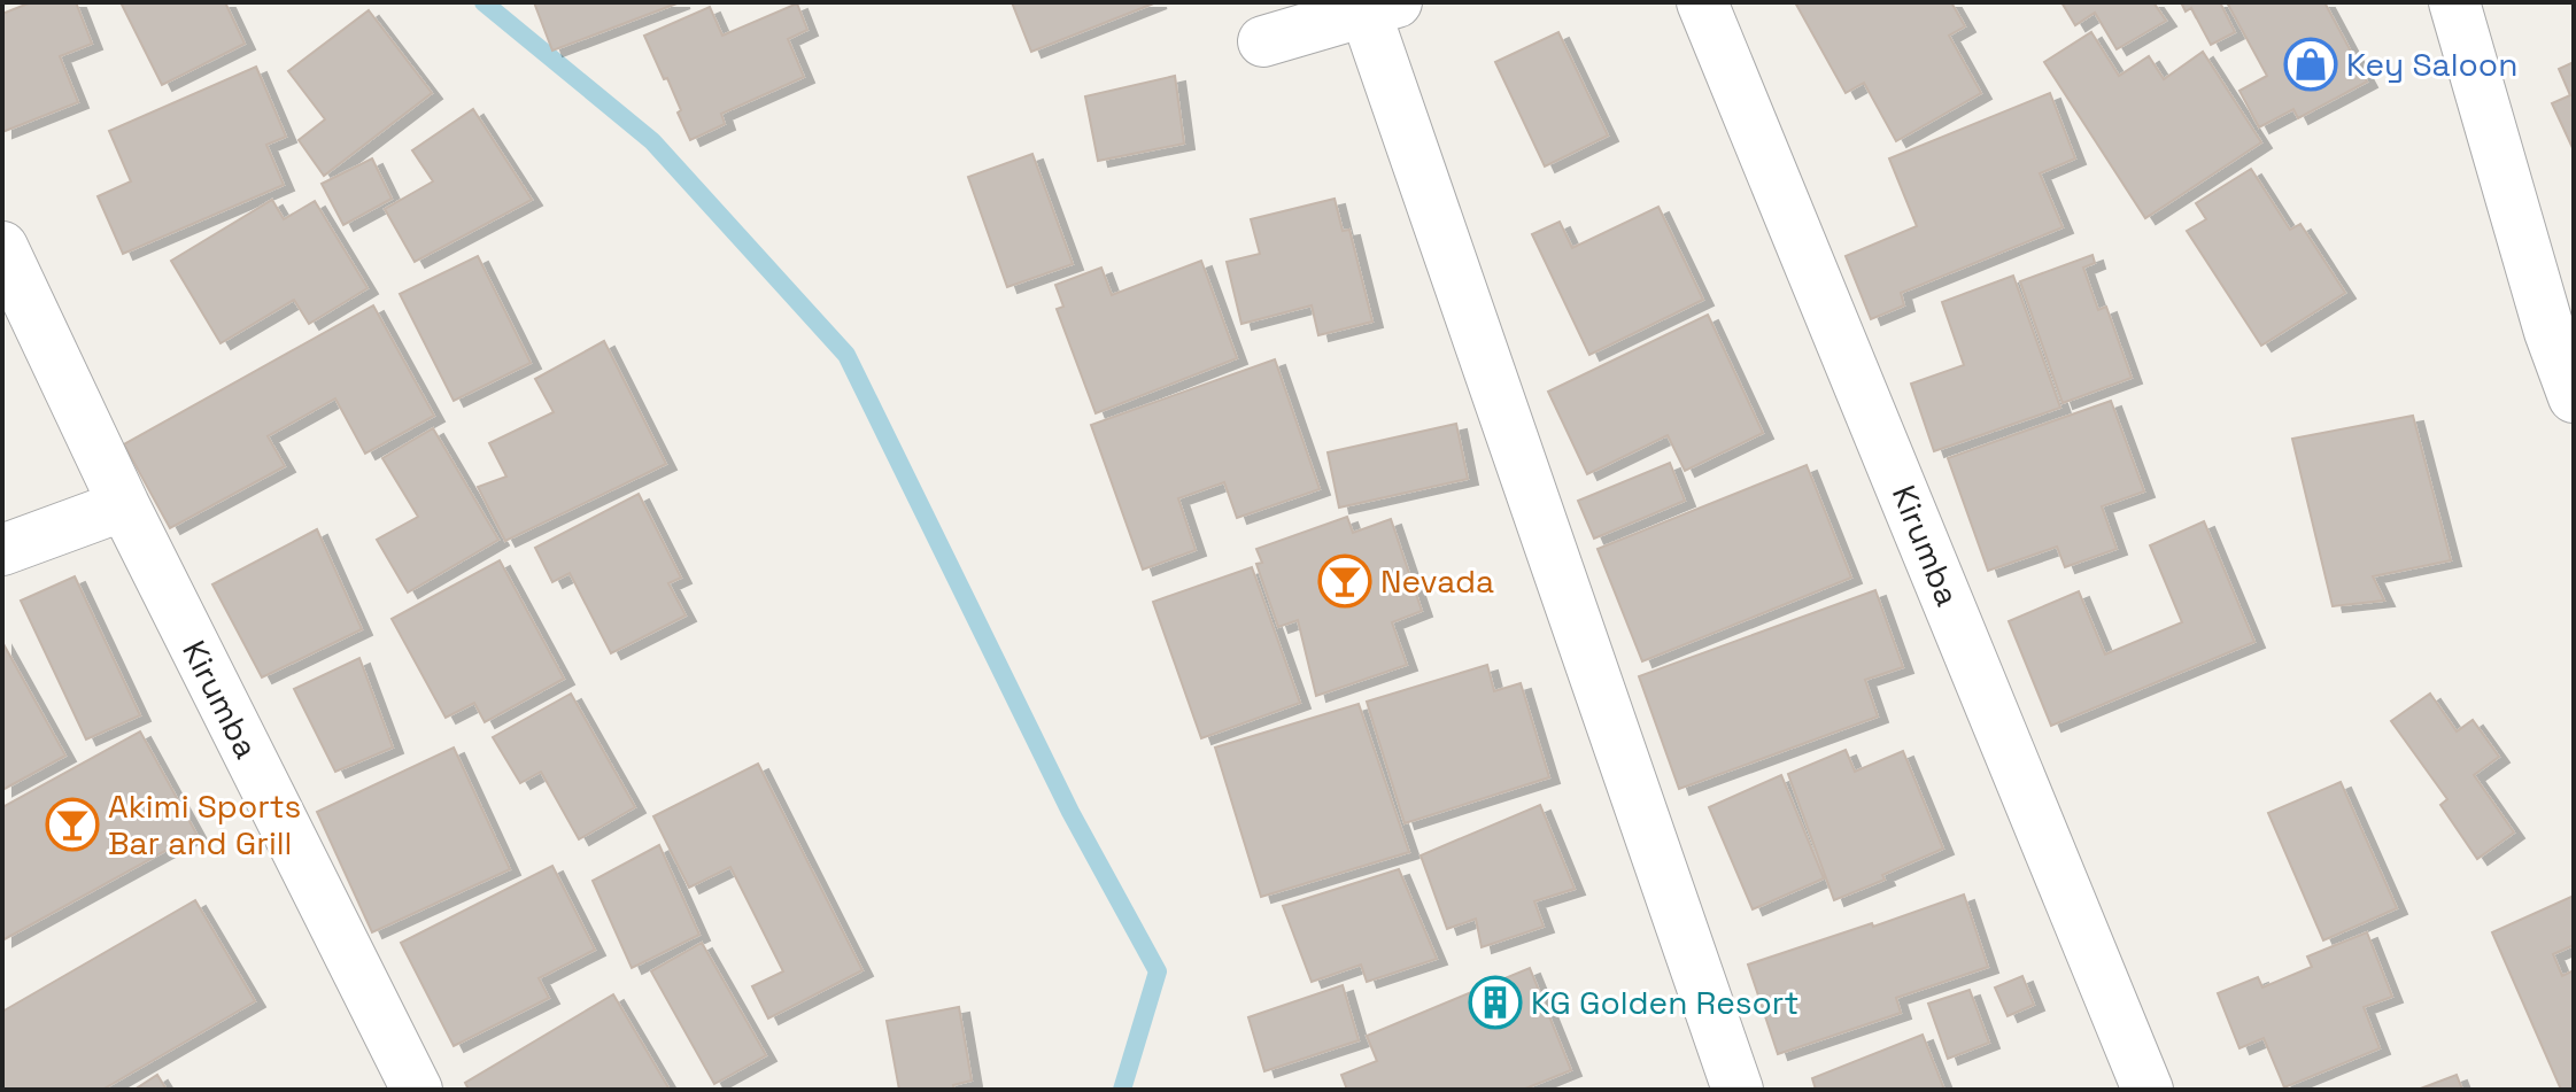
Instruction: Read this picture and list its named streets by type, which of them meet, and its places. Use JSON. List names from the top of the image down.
{
  "streets": {
    "street": ["Kirumba"]
  },
  "places": {
    "shop": ["Key Saloon"],
    "bar": ["Nevada", "Akimi Sports Bar and Grill"],
    "building": ["KG Golden Resort"]
  }
}
